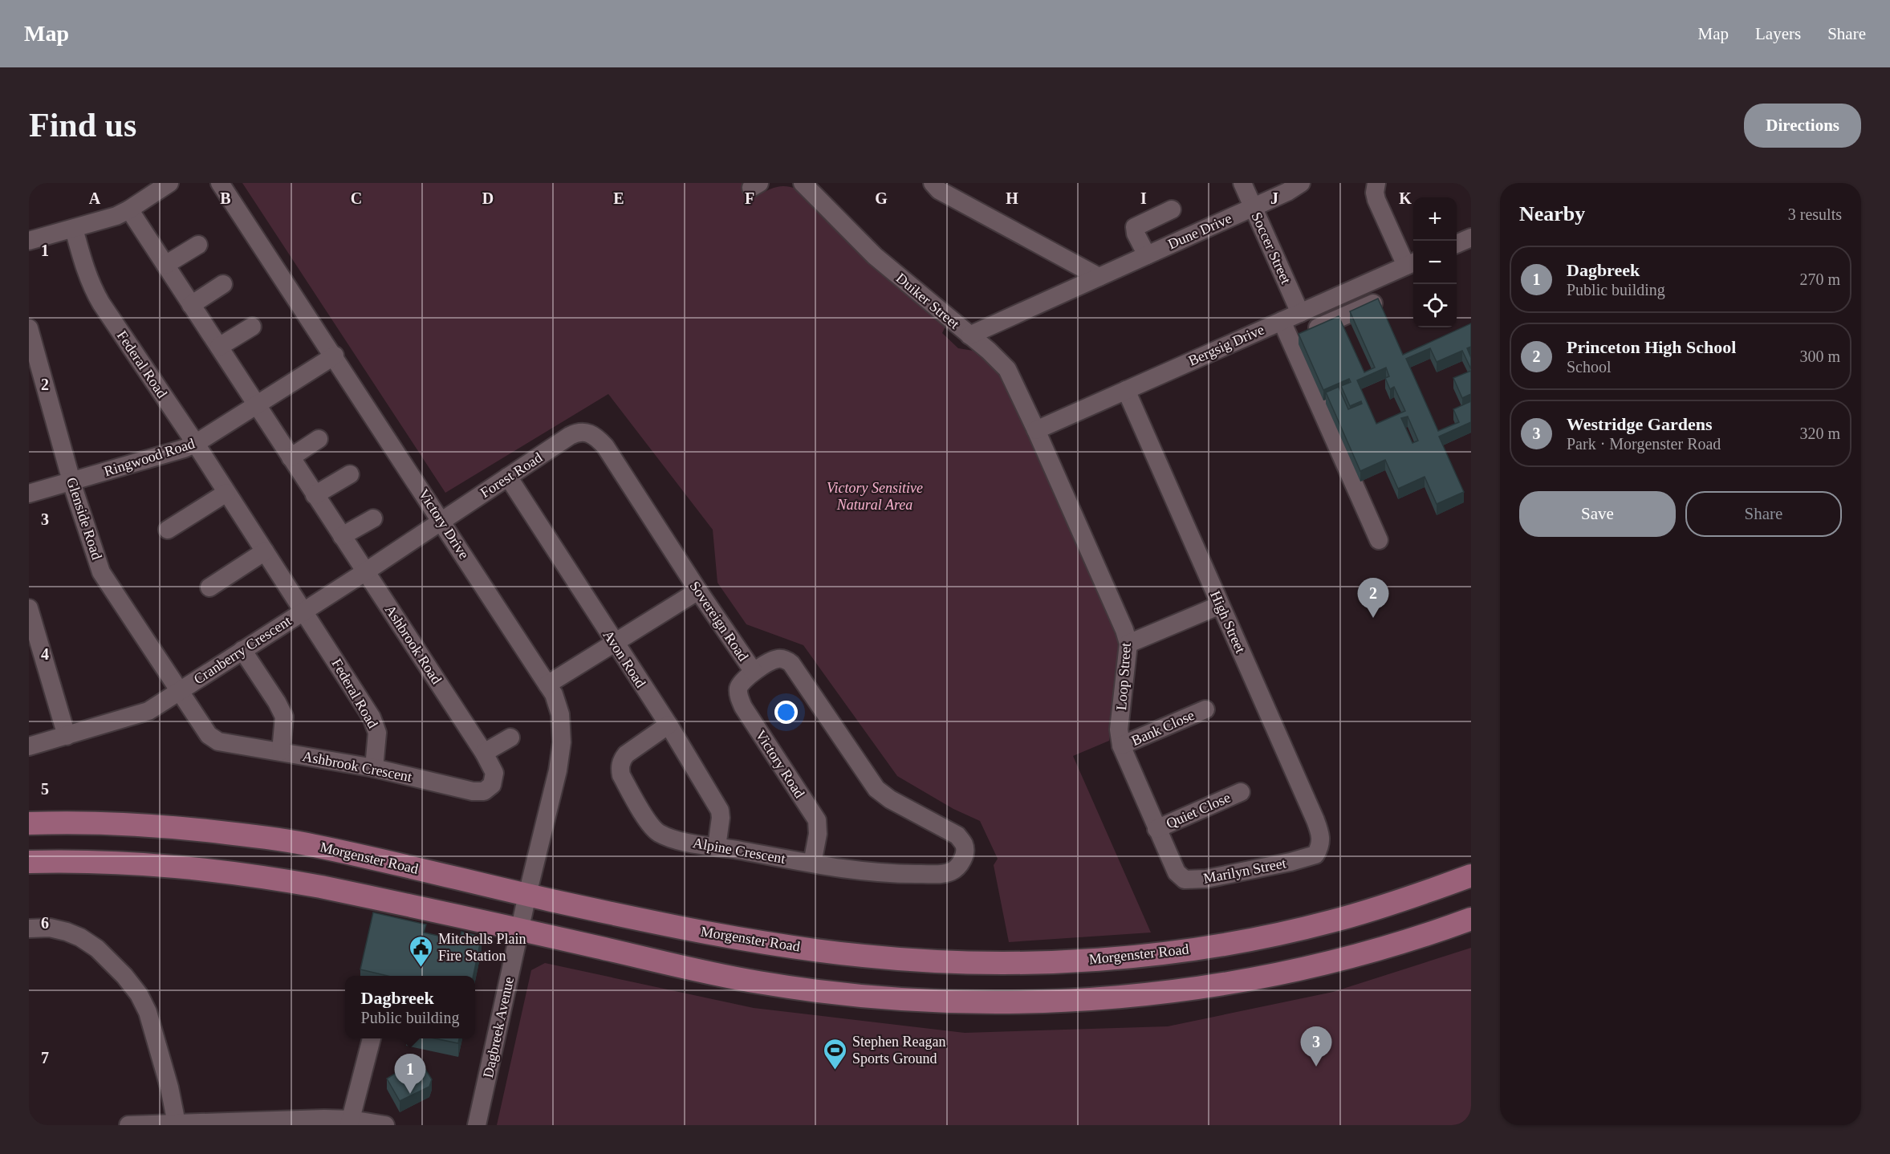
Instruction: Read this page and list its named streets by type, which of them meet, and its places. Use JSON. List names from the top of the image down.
{
  "streets": {
    "main road": ["Morgenster Road"],
    "street": [
      "Dune Drive",
      "Soccer Street",
      "Duiker Street",
      "Bergsig Drive",
      "Federal Road",
      "Ringwood Road",
      "Forest Road",
      "Glenside Road",
      "Victory Drive",
      "Sovereign Road",
      "High Street",
      "Ashbrook Road",
      "Cranberry Crescent",
      "Avon Road",
      "Loop Street",
      "Bank Close",
      "Victory Road",
      "Ashbrook Crescent",
      "Quiet Close",
      "Alpine Crescent",
      "Marilyn Street",
      "Dagbreek Avenue"
    ]
  },
  "crossings": [
    ["Dune Drive", "Soccer Street"],
    ["Dune Drive", "Duiker Street"],
    ["Soccer Street", "Bergsig Drive"],
    ["Duiker Street", "Bergsig Drive"],
    ["Duiker Street", "Loop Street"],
    ["Bergsig Drive", "High Street"],
    ["Bergsig Drive", "Loop Street"],
    ["Federal Road", "Ringwood Road"],
    ["Federal Road", "Cranberry Crescent"],
    ["Federal Road", "Ashbrook Crescent"],
    ["Ringwood Road", "Glenside Road"],
    ["Ringwood Road", "Victory Drive"],
    ["Ringwood Road", "Ashbrook Road"],
    ["Forest Road", "Victory Drive"],
    ["Forest Road", "Sovereign Road"],
    ["Forest Road", "Cranberry Crescent"],
    ["Forest Road", "Avon Road"],
    ["Glenside Road", "Cranberry Crescent"],
    ["Glenside Road", "Ashbrook Crescent"],
    ["Victory Drive", "Cranberry Crescent"],
    ["Victory Drive", "Morgenster Road"],
    ["Victory Drive", "Dagbreek Avenue"],
    ["Sovereign Road", "Victory Road"],
    ["Sovereign Road", "Alpine Crescent"],
    ["High Street", "Marilyn Street"],
    ["Ashbrook Road", "Cranberry Crescent"],
    ["Ashbrook Road", "Ashbrook Crescent"],
    ["Cranberry Crescent", "Ashbrook Crescent"],
    ["Avon Road", "Alpine Crescent"],
    ["Loop Street", "Bank Close"],
    ["Loop Street", "Quiet Close"],
    ["Loop Street", "Marilyn Street"],
    ["Victory Road", "Alpine Crescent"],
    ["Morgenster Road", "Dagbreek Avenue"]
  ],
  "parks": ["Victory Sensitive Natural Area"],
  "places": {
    "public building": ["Mitchells Plain Fire Station"],
    "sports": ["Stephen Reagan Sports Ground"]
  },
  "page": {
    "header": "Map",
    "nav": ["Map", "Layers", "Share"],
    "buttons": [
      "Directions",
      ["Save", "Share"]
    ],
    "title": "Find us",
    "heading": ["Nearby", "3 results"],
    "map_buttons": ["+", "−"],
    "list": [
      {
        "mark": "1",
        "name": "Dagbreek",
        "note": "Public building",
        "value": "270 m"
      },
      {
        "mark": "2",
        "name": "Princeton High School",
        "note": "School",
        "value": "300 m"
      },
      {
        "mark": "3",
        "name": "Westridge Gardens",
        "note": "Park · Morgenster Road",
        "value": "320 m"
      }
    ],
    "pins": ["2", "3", "1"],
    "popup": ["Dagbreek", "Public building"]
  },
  "grid": {
    "columns": [
      "A",
      "B",
      "C",
      "D",
      "E",
      "F",
      "G",
      "H",
      "I",
      "J",
      "K"
    ],
    "rows": [
      "1",
      "2",
      "3",
      "4",
      "5",
      "6",
      "7"
    ]
  }
}
